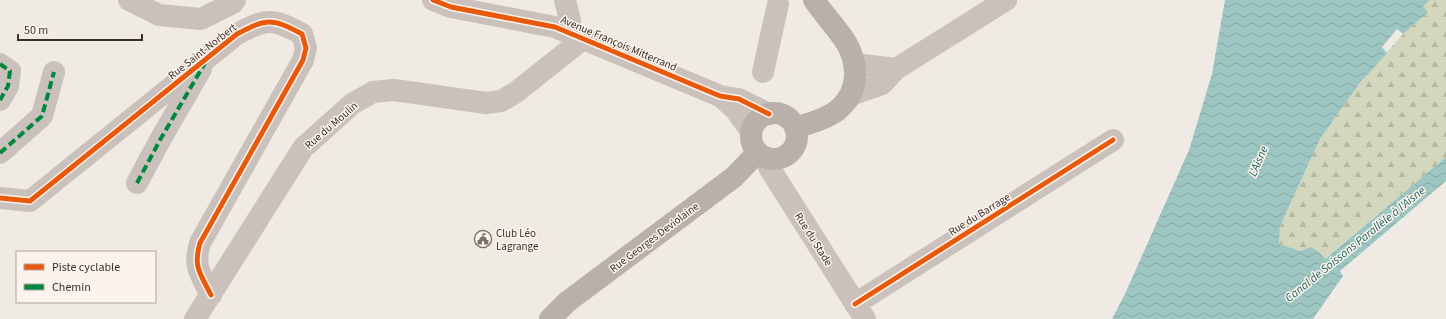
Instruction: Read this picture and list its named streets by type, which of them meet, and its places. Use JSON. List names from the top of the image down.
{
  "streets": {
    "main road": ["Rue Georges Deviolaine"],
    "street": [
      "Avenue François Mitterrand",
      "Rue Saint-Norbert",
      "Rue du Moulin",
      "Rue du Barrage",
      "Rue du Stade"
    ]
  },
  "crossings": [
    ["Avenue François Mitterrand", "Rue du Moulin"],
    ["Avenue François Mitterrand", "Rue Georges Deviolaine"],
    ["Avenue François Mitterrand", "Rue du Stade"],
    ["Rue Saint-Norbert", "Rue du Moulin"],
    ["Rue du Barrage", "Rue du Stade"],
    ["Rue Georges Deviolaine", "Rue du Stade"]
  ],
  "water": ["L'Aisne", "Canal de Soissons Parallèle à l'Aisne"],
  "places": {
    "public building": ["Club Léo Lagrange"]
  },
  "legend": ["Piste cyclable", "Chemin"],
  "scale_bar": "50 m"
}
